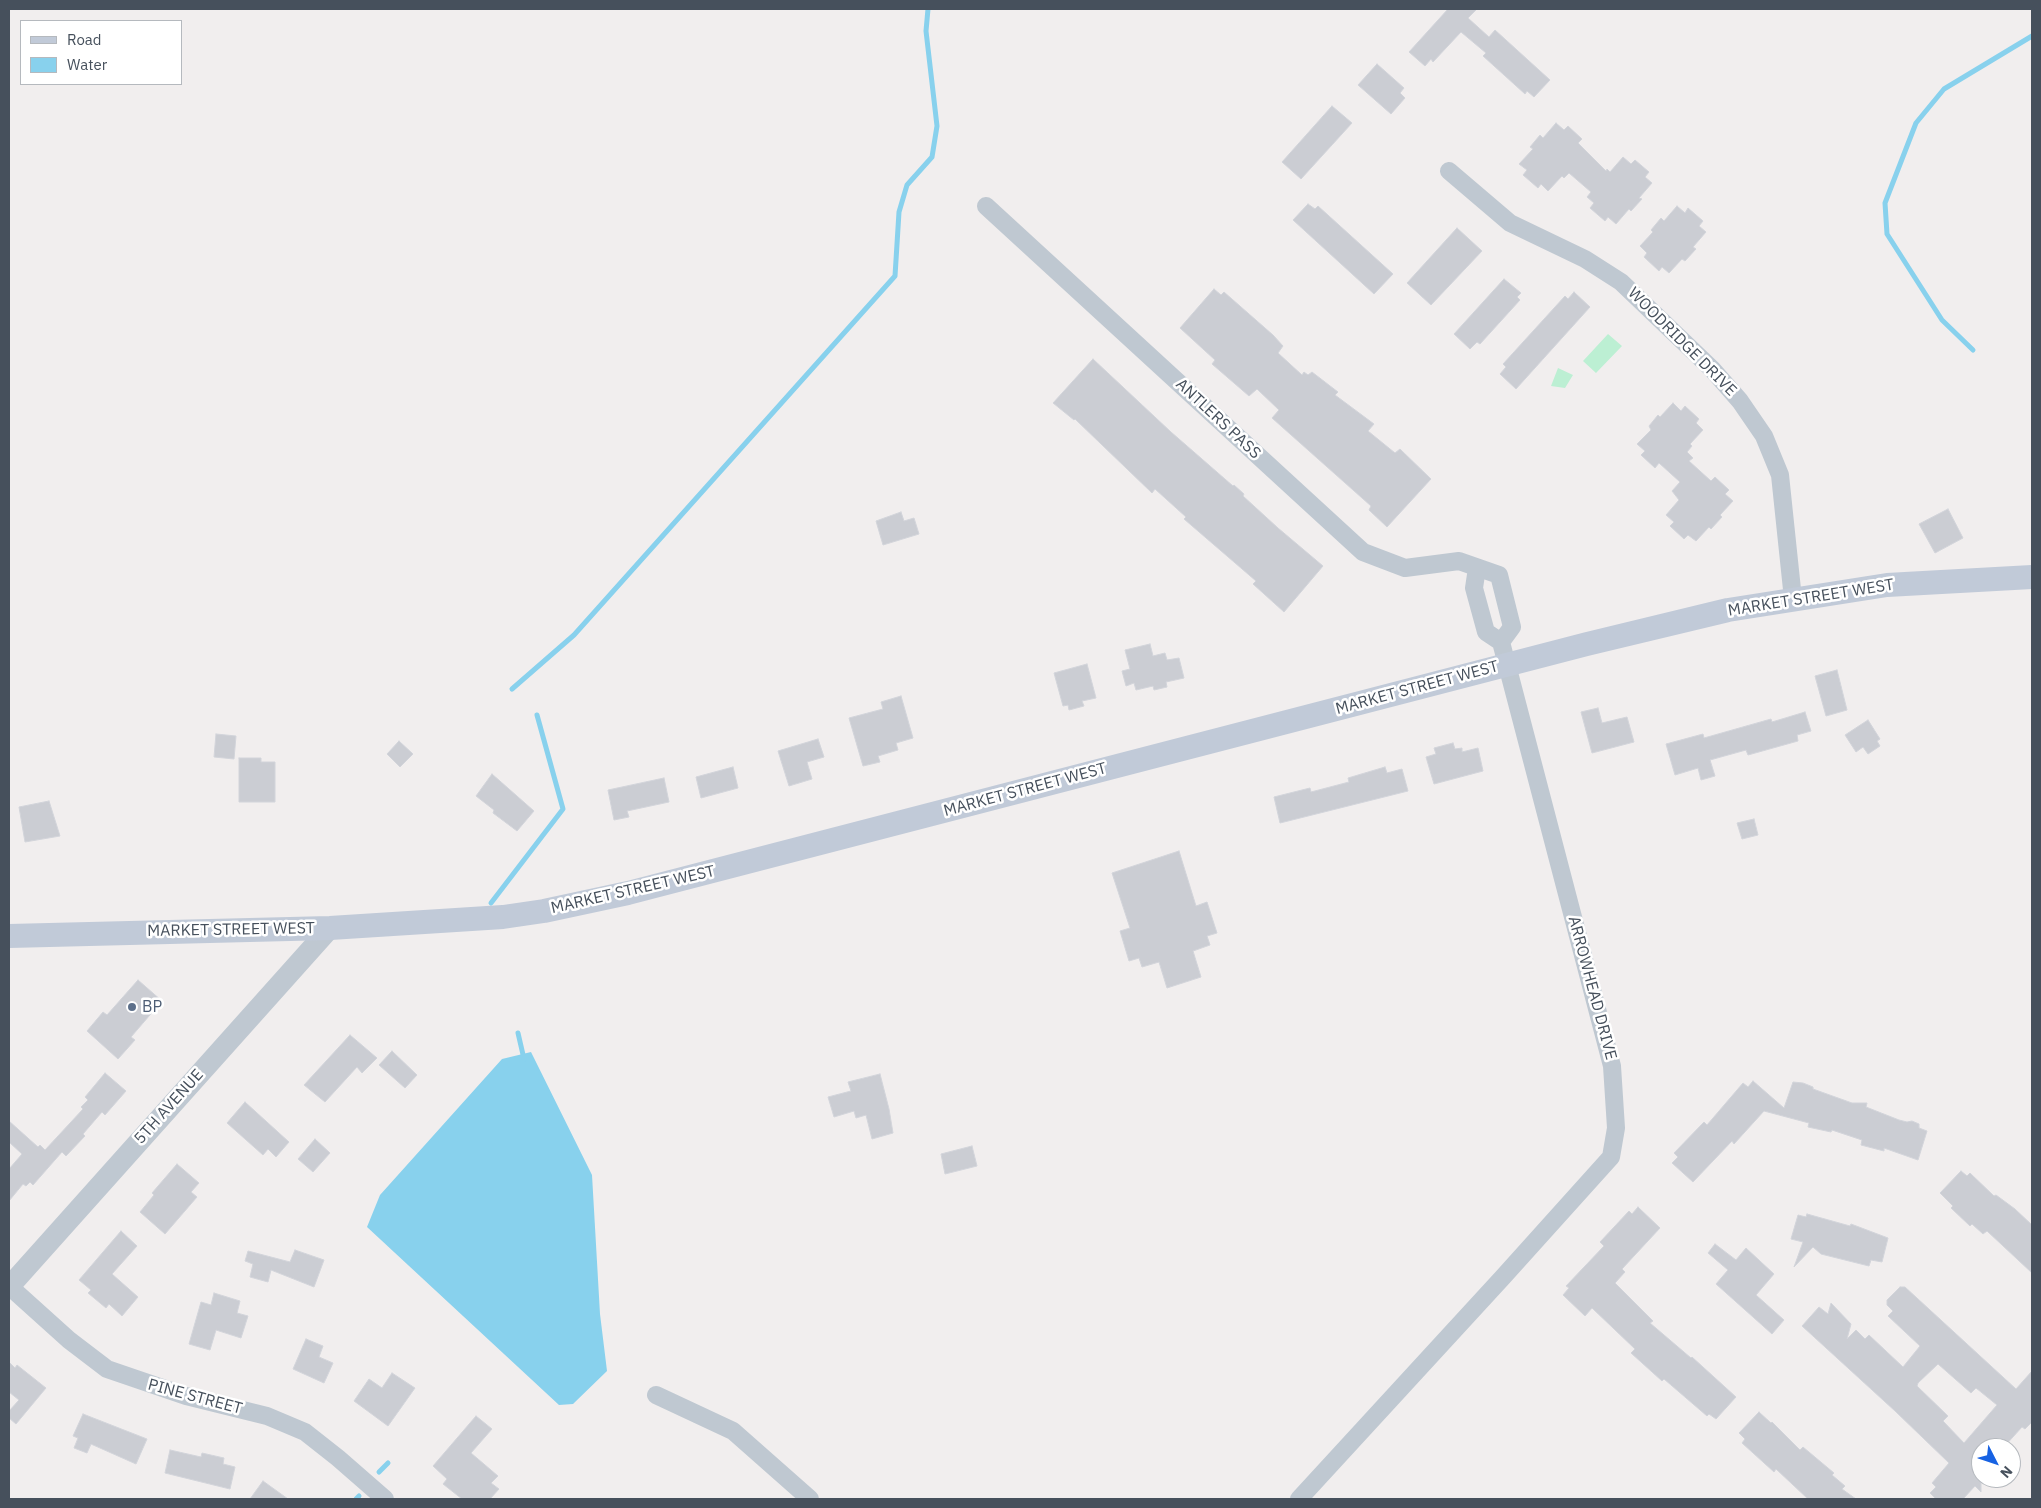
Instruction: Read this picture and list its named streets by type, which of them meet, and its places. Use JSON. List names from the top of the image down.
{
  "streets": {
    "main road": ["MARKET STREET WEST"],
    "street": [
      "WOODRIDGE DRIVE",
      "ANTLERS PASS",
      "ARROWHEAD DRIVE",
      "5TH AVENUE",
      "PINE STREET"
    ]
  },
  "crossings": [
    ["WOODRIDGE DRIVE", "MARKET STREET WEST"],
    ["MARKET STREET WEST", "ARROWHEAD DRIVE"],
    ["MARKET STREET WEST", "5TH AVENUE"],
    ["5TH AVENUE", "PINE STREET"]
  ],
  "places": ["BP"],
  "legend": ["Road", "Water"],
  "north": "bottom right"
}
